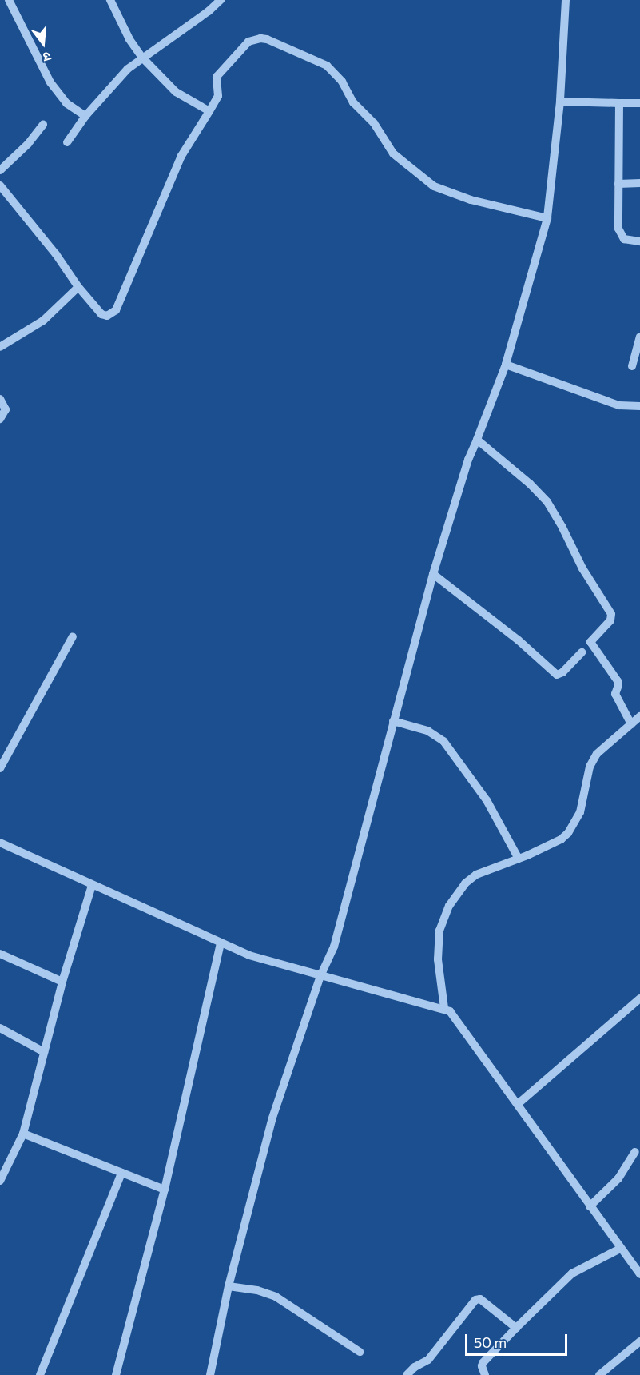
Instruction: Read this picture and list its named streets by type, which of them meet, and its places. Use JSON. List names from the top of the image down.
{
  "scale_bar": "50 m",
  "north": "bottom"
}
